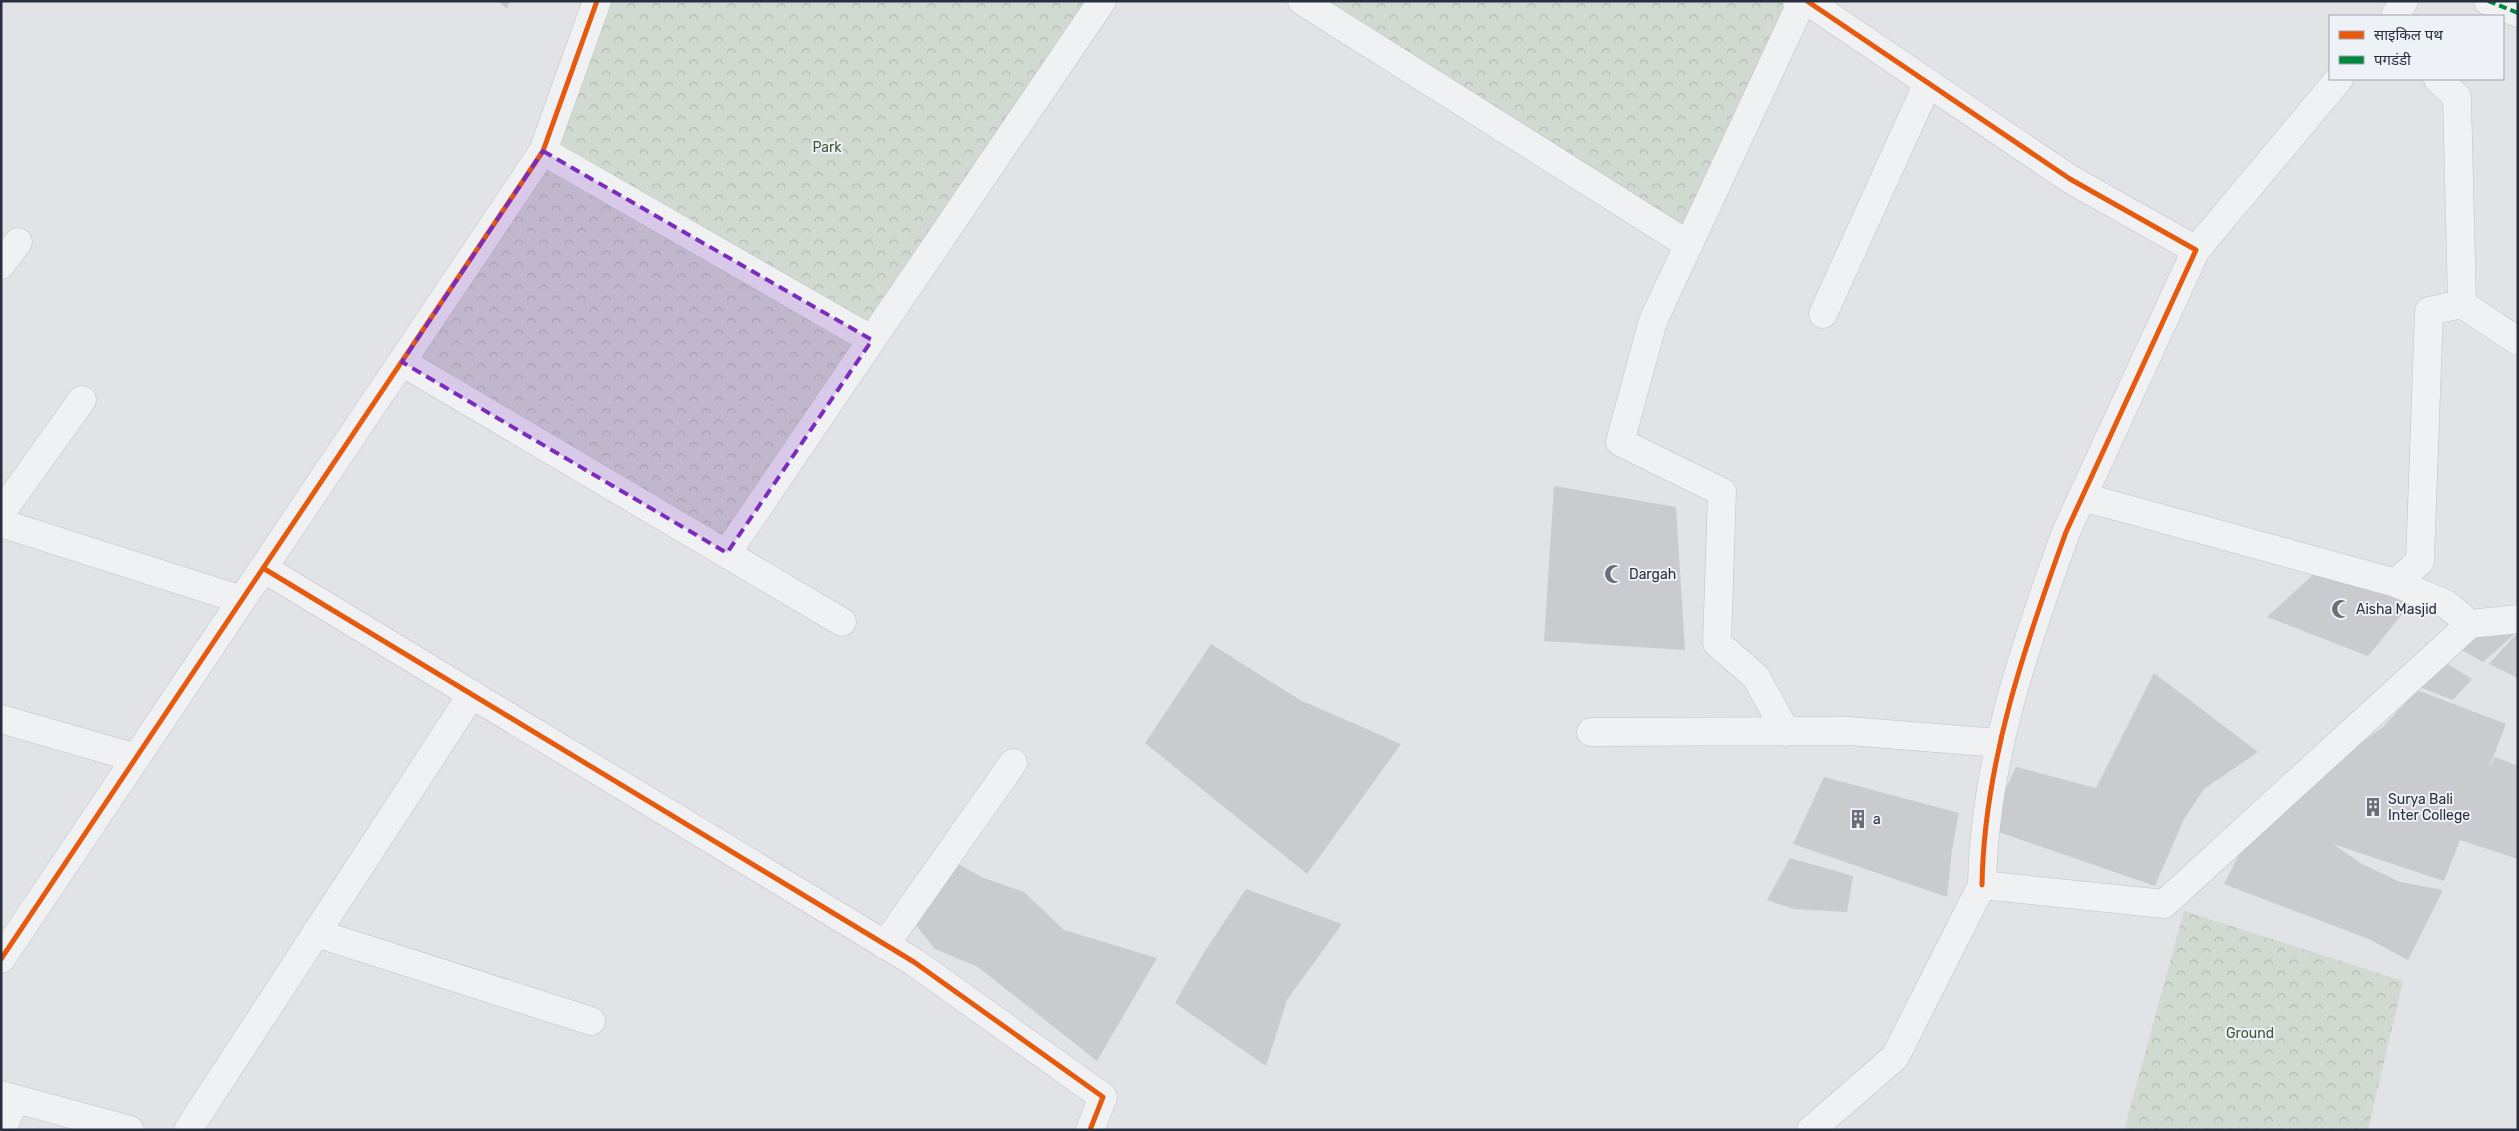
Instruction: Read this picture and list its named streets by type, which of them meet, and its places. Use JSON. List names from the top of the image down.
{
  "parks": ["Park", "Ground"],
  "places": {
    "mosque": ["Dargah", "Aisha Masjid"],
    "building": ["Surya Bali Inter College", "a"]
  },
  "legend": ["साइकिल पथ", "पगडंडी"]
}
